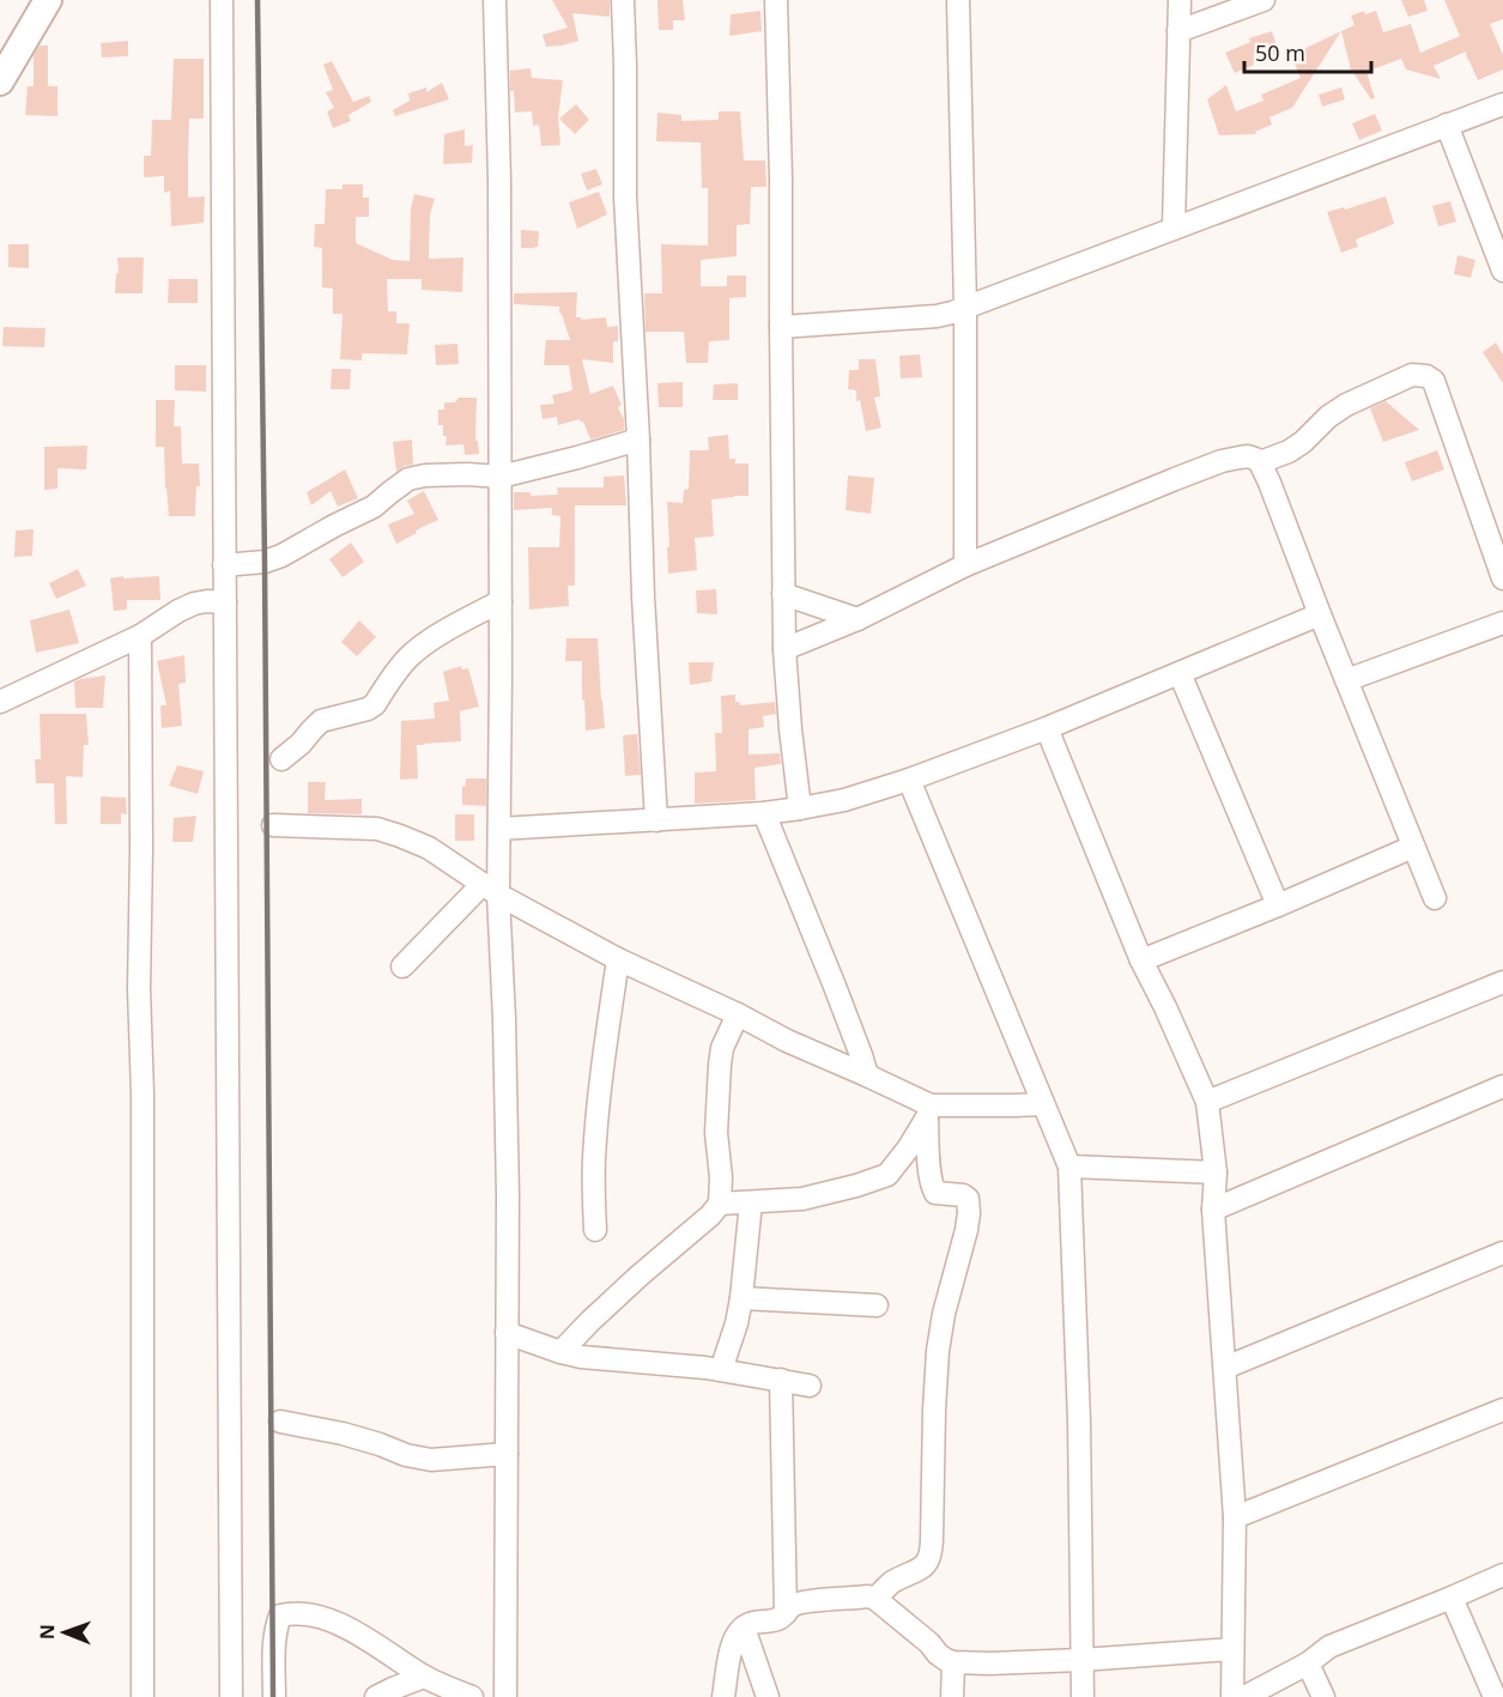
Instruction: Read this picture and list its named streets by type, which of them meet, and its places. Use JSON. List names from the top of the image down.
{
  "scale_bar": "50 m",
  "north": "left"
}
